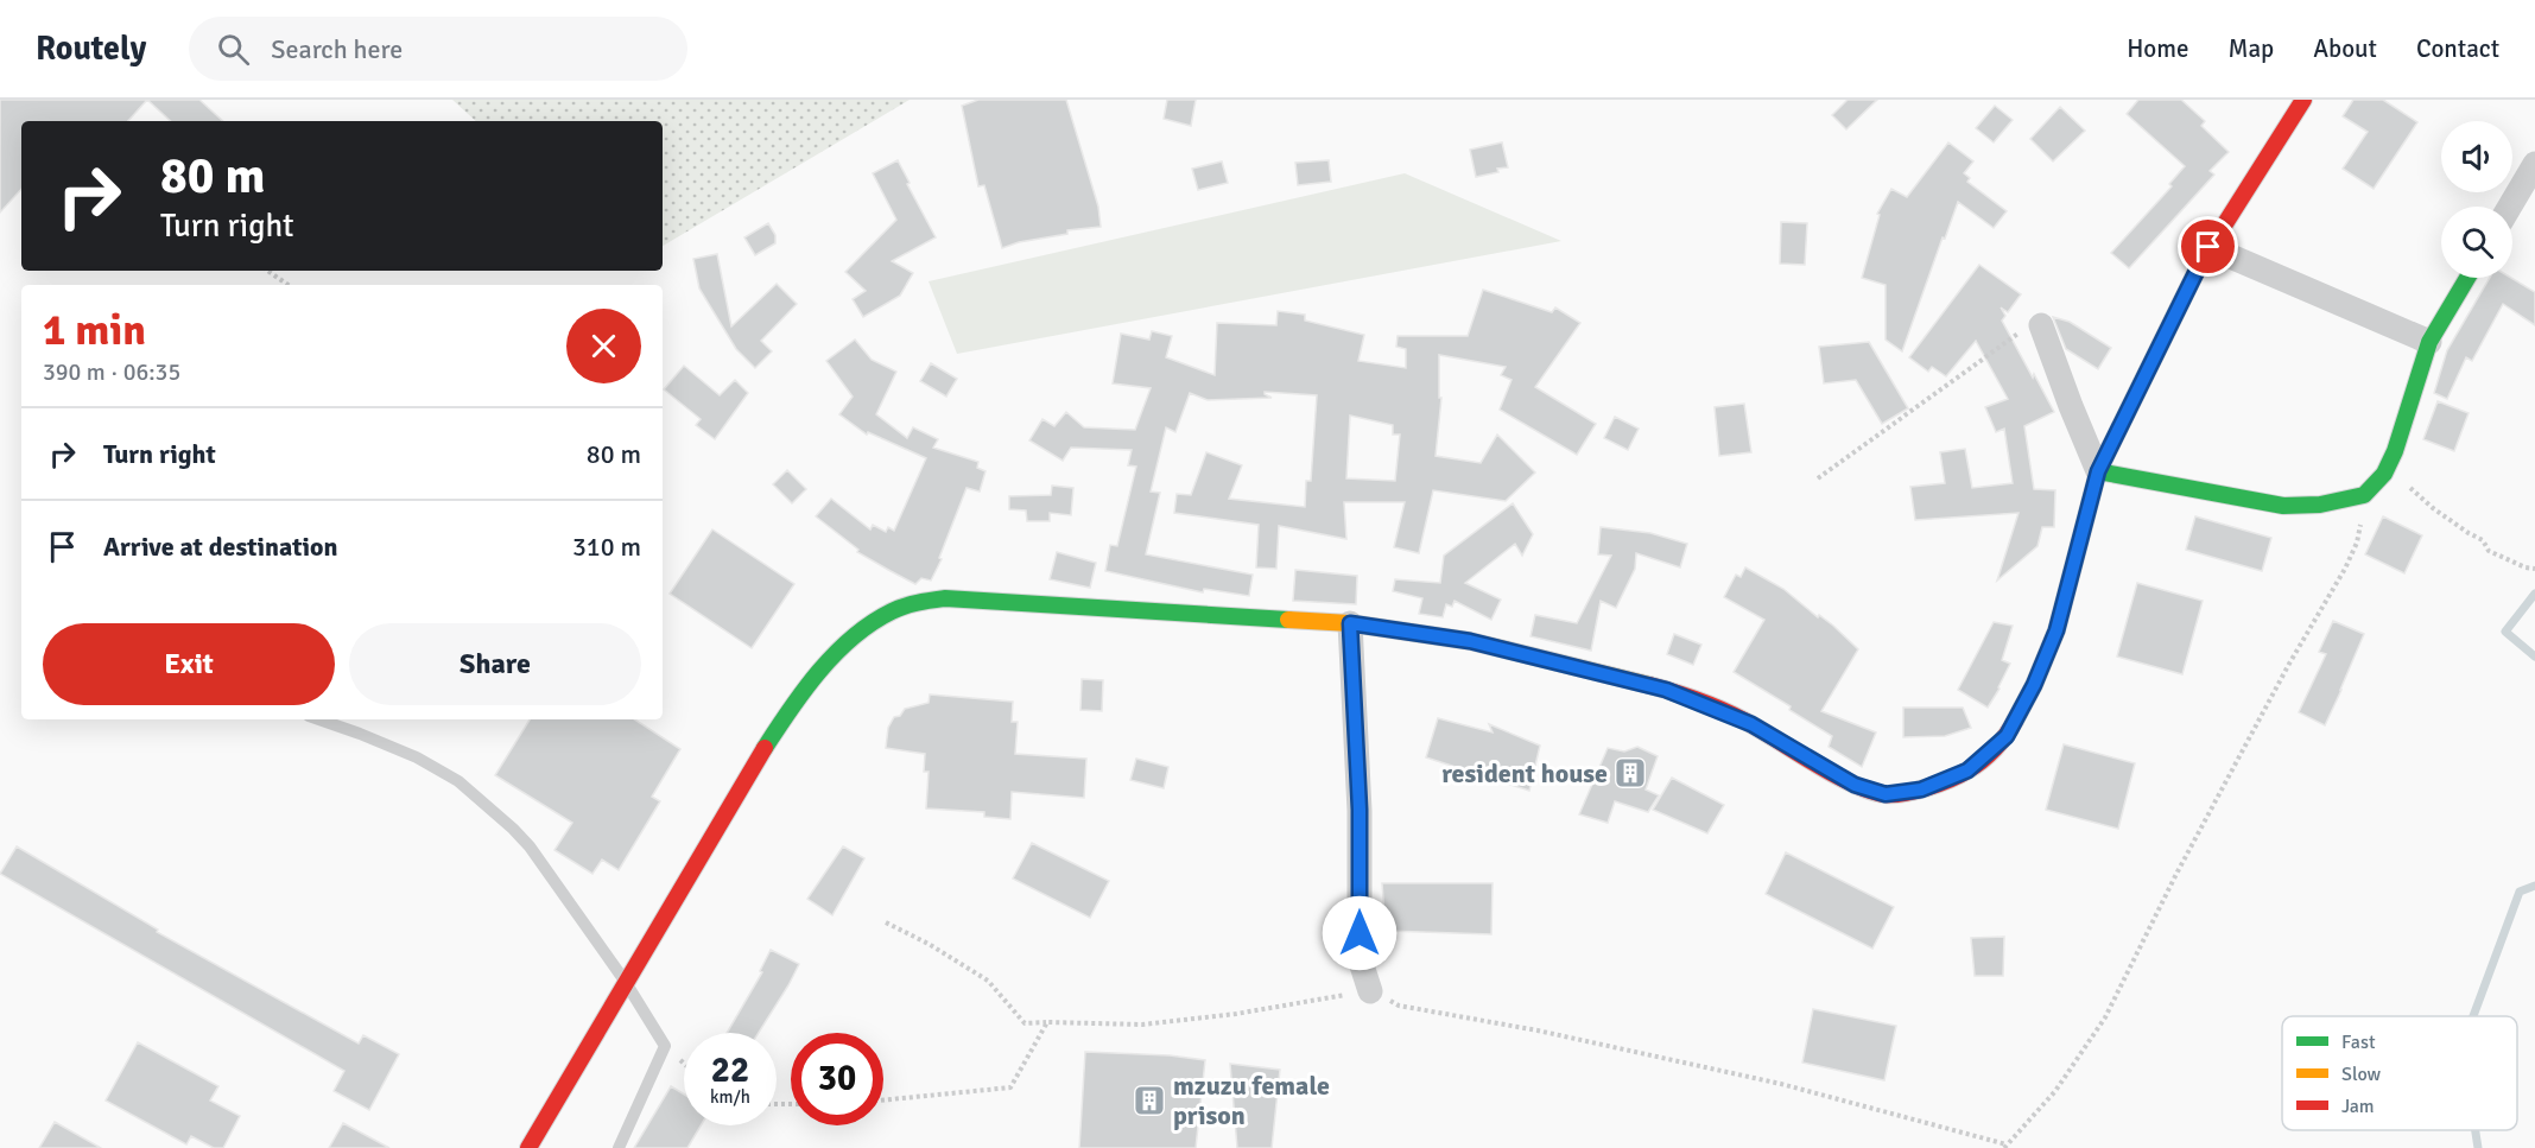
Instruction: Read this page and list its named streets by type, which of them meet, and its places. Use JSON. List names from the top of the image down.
{
  "places": {
    "building": ["resident house", "mzuzu female prison"]
  },
  "legend": ["Fast", "Slow", "Jam"],
  "page": {
    "header": "Routely",
    "search": "Search here",
    "nav": [
      "Home",
      "Map",
      "About",
      "Contact"
    ],
    "turn": ["80 m", "Turn right"],
    "heading": ["1 min", "390 m · 06:35"],
    "list": [
      {
        "name": "Turn right",
        "value": "80 m"
      },
      {
        "name": "Arrive at destination",
        "value": "310 m"
      }
    ],
    "buttons": ["Exit", "Share"],
    "speed": "22 km/h",
    "limit": "30"
  }
}
